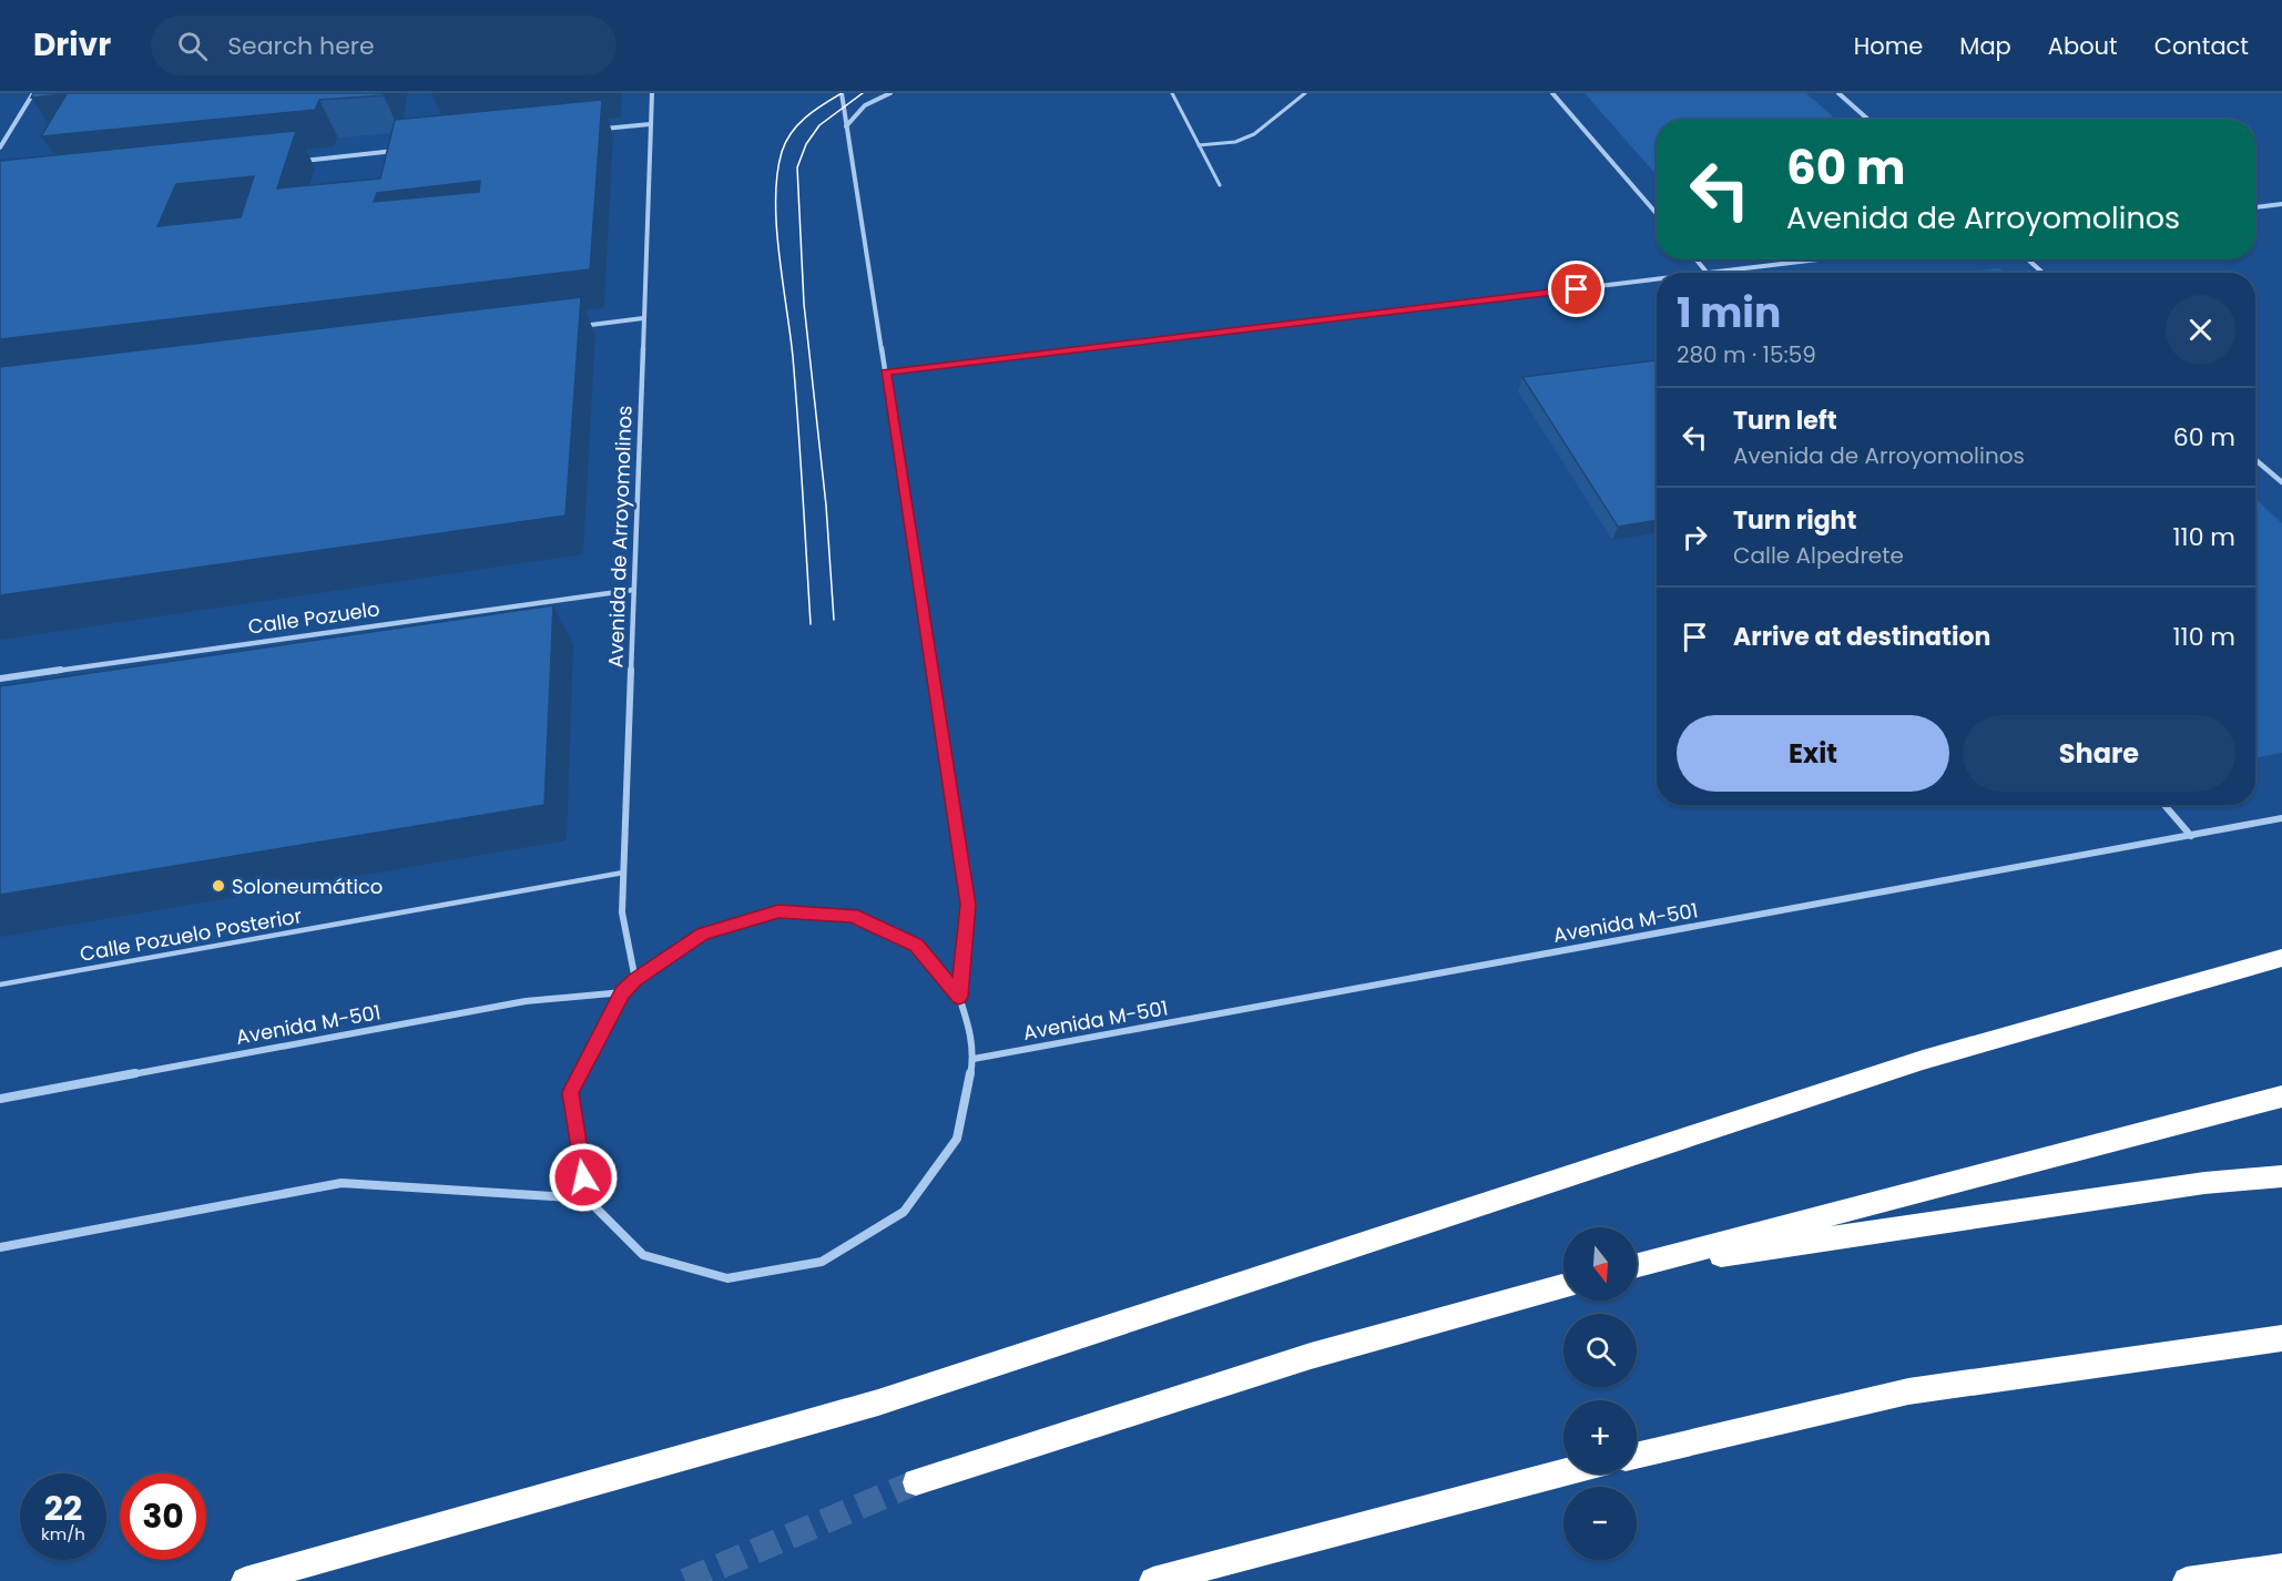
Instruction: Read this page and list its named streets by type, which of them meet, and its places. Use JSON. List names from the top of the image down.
{
  "streets": {
    "street": ["Avenida de Arroyomolinos", "Calle Pozuelo", "Avenida M-501"],
    "lane": ["Calle Pozuelo Posterior"]
  },
  "crossings": [
    ["Avenida de Arroyomolinos", "Calle Pozuelo"],
    ["Avenida de Arroyomolinos", "Calle Pozuelo Posterior"]
  ],
  "places": ["Soloneumático"],
  "north": "bottom",
  "page": {
    "header": "Drivr",
    "search": "Search here",
    "nav": [
      "Home",
      "Map",
      "About",
      "Contact"
    ],
    "turn": ["60 m", "Avenida de Arroyomolinos"],
    "heading": ["1 min", "280 m · 15:59"],
    "list": [
      {
        "name": "Turn left",
        "note": "Avenida de Arroyomolinos",
        "value": "60 m"
      },
      {
        "name": "Turn right",
        "note": "Calle Alpedrete",
        "value": "110 m"
      },
      {
        "name": "Arrive at destination",
        "value": "110 m"
      }
    ],
    "buttons": ["Exit", "Share"],
    "map_buttons": ["+", "−"],
    "speed": "22 km/h",
    "limit": "30"
  }
}
